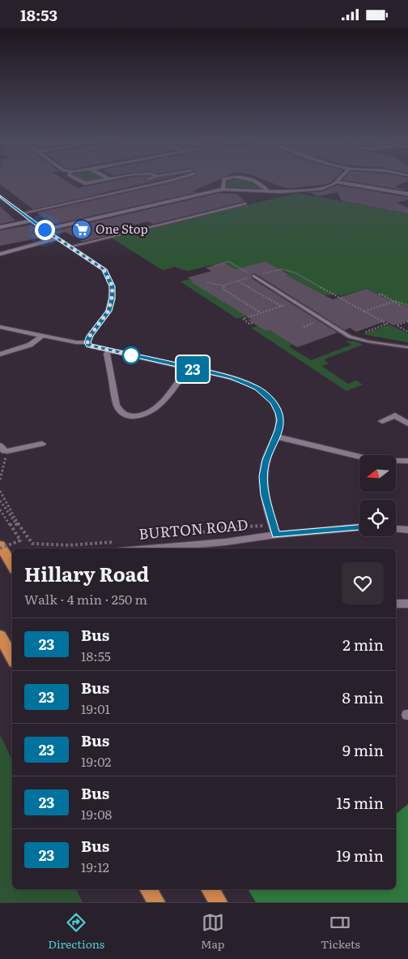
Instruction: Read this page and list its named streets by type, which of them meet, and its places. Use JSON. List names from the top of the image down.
{
  "streets": {
    "street": ["BURTON ROAD"]
  },
  "places": {
    "supermarket": ["One Stop"]
  },
  "lines": ["bus line 23"],
  "north": "left",
  "page": {
    "status": "18:53",
    "on_map": "23",
    "heading": ["Hillary Road", "Walk · 4 min · 250 m"],
    "list": [
      {
        "mark": "23",
        "name": "Bus",
        "note": "18:55",
        "value": "2 min"
      },
      {
        "mark": "23",
        "name": "Bus",
        "note": "19:01",
        "value": "8 min"
      },
      {
        "mark": "23",
        "name": "Bus",
        "note": "19:02",
        "value": "9 min"
      },
      {
        "mark": "23",
        "name": "Bus",
        "note": "19:08",
        "value": "15 min"
      },
      {
        "mark": "23",
        "name": "Bus",
        "note": "19:12",
        "value": "19 min"
      }
    ],
    "tabs": ["Directions", "Map", "Tickets"]
  }
}
